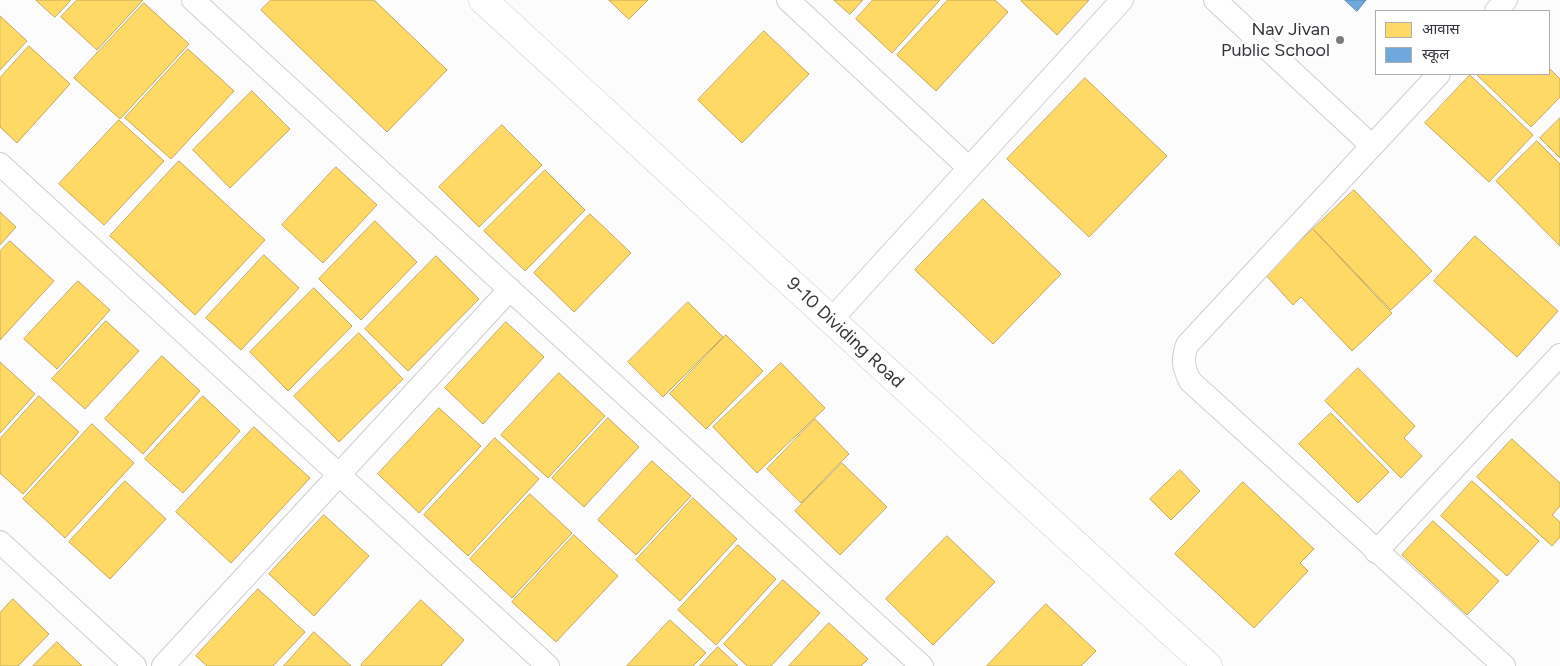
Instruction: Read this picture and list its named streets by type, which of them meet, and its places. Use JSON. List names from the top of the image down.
{
  "streets": {
    "street": ["9-10 Dividing Road"]
  },
  "places": ["Nav Jivan Public School"],
  "legend": ["आवास", "स्कूल"]
}
